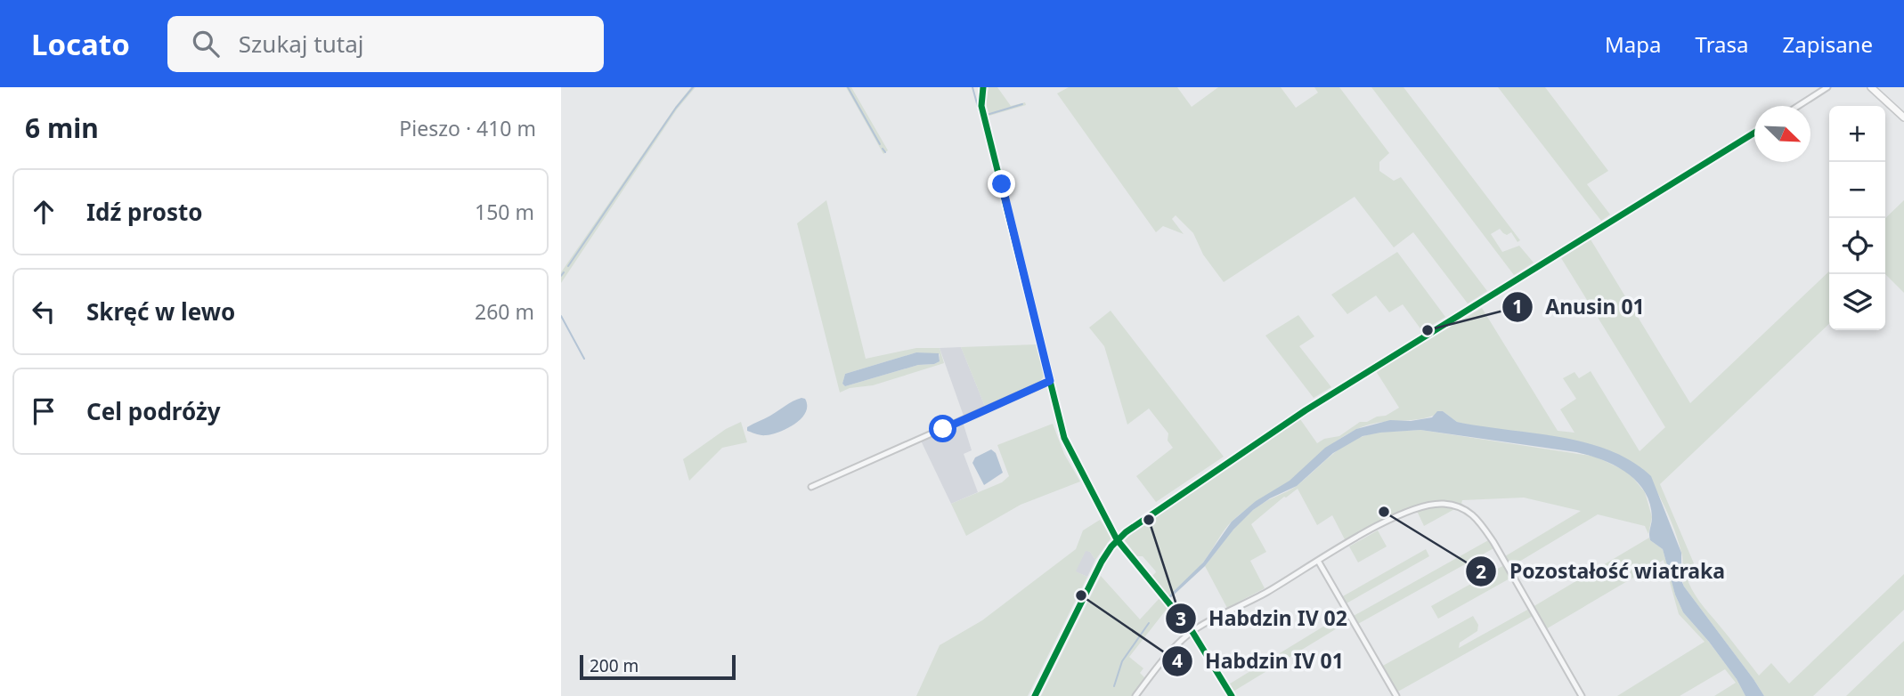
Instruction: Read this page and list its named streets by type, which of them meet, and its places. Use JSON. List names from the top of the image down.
{
  "places": [
    "Anusin 01",
    "Pozostałość wiatraka",
    "Habdzin IV 02",
    "Habdzin IV 01"
  ],
  "scale_bar": "200 m",
  "north": "bottom right",
  "page": {
    "header": "Locato",
    "search": "Szukaj tutaj",
    "nav": ["Mapa", "Trasa", "Zapisane"],
    "heading": ["6 min", "Pieszo · 410 m"],
    "map_buttons": ["+", "−"],
    "list": [
      ["Idź prosto", "150 m"],
      ["Skręć w lewo", "260 m"],
      "Cel podróży"
    ],
    "scale": "200 m"
  }
}
